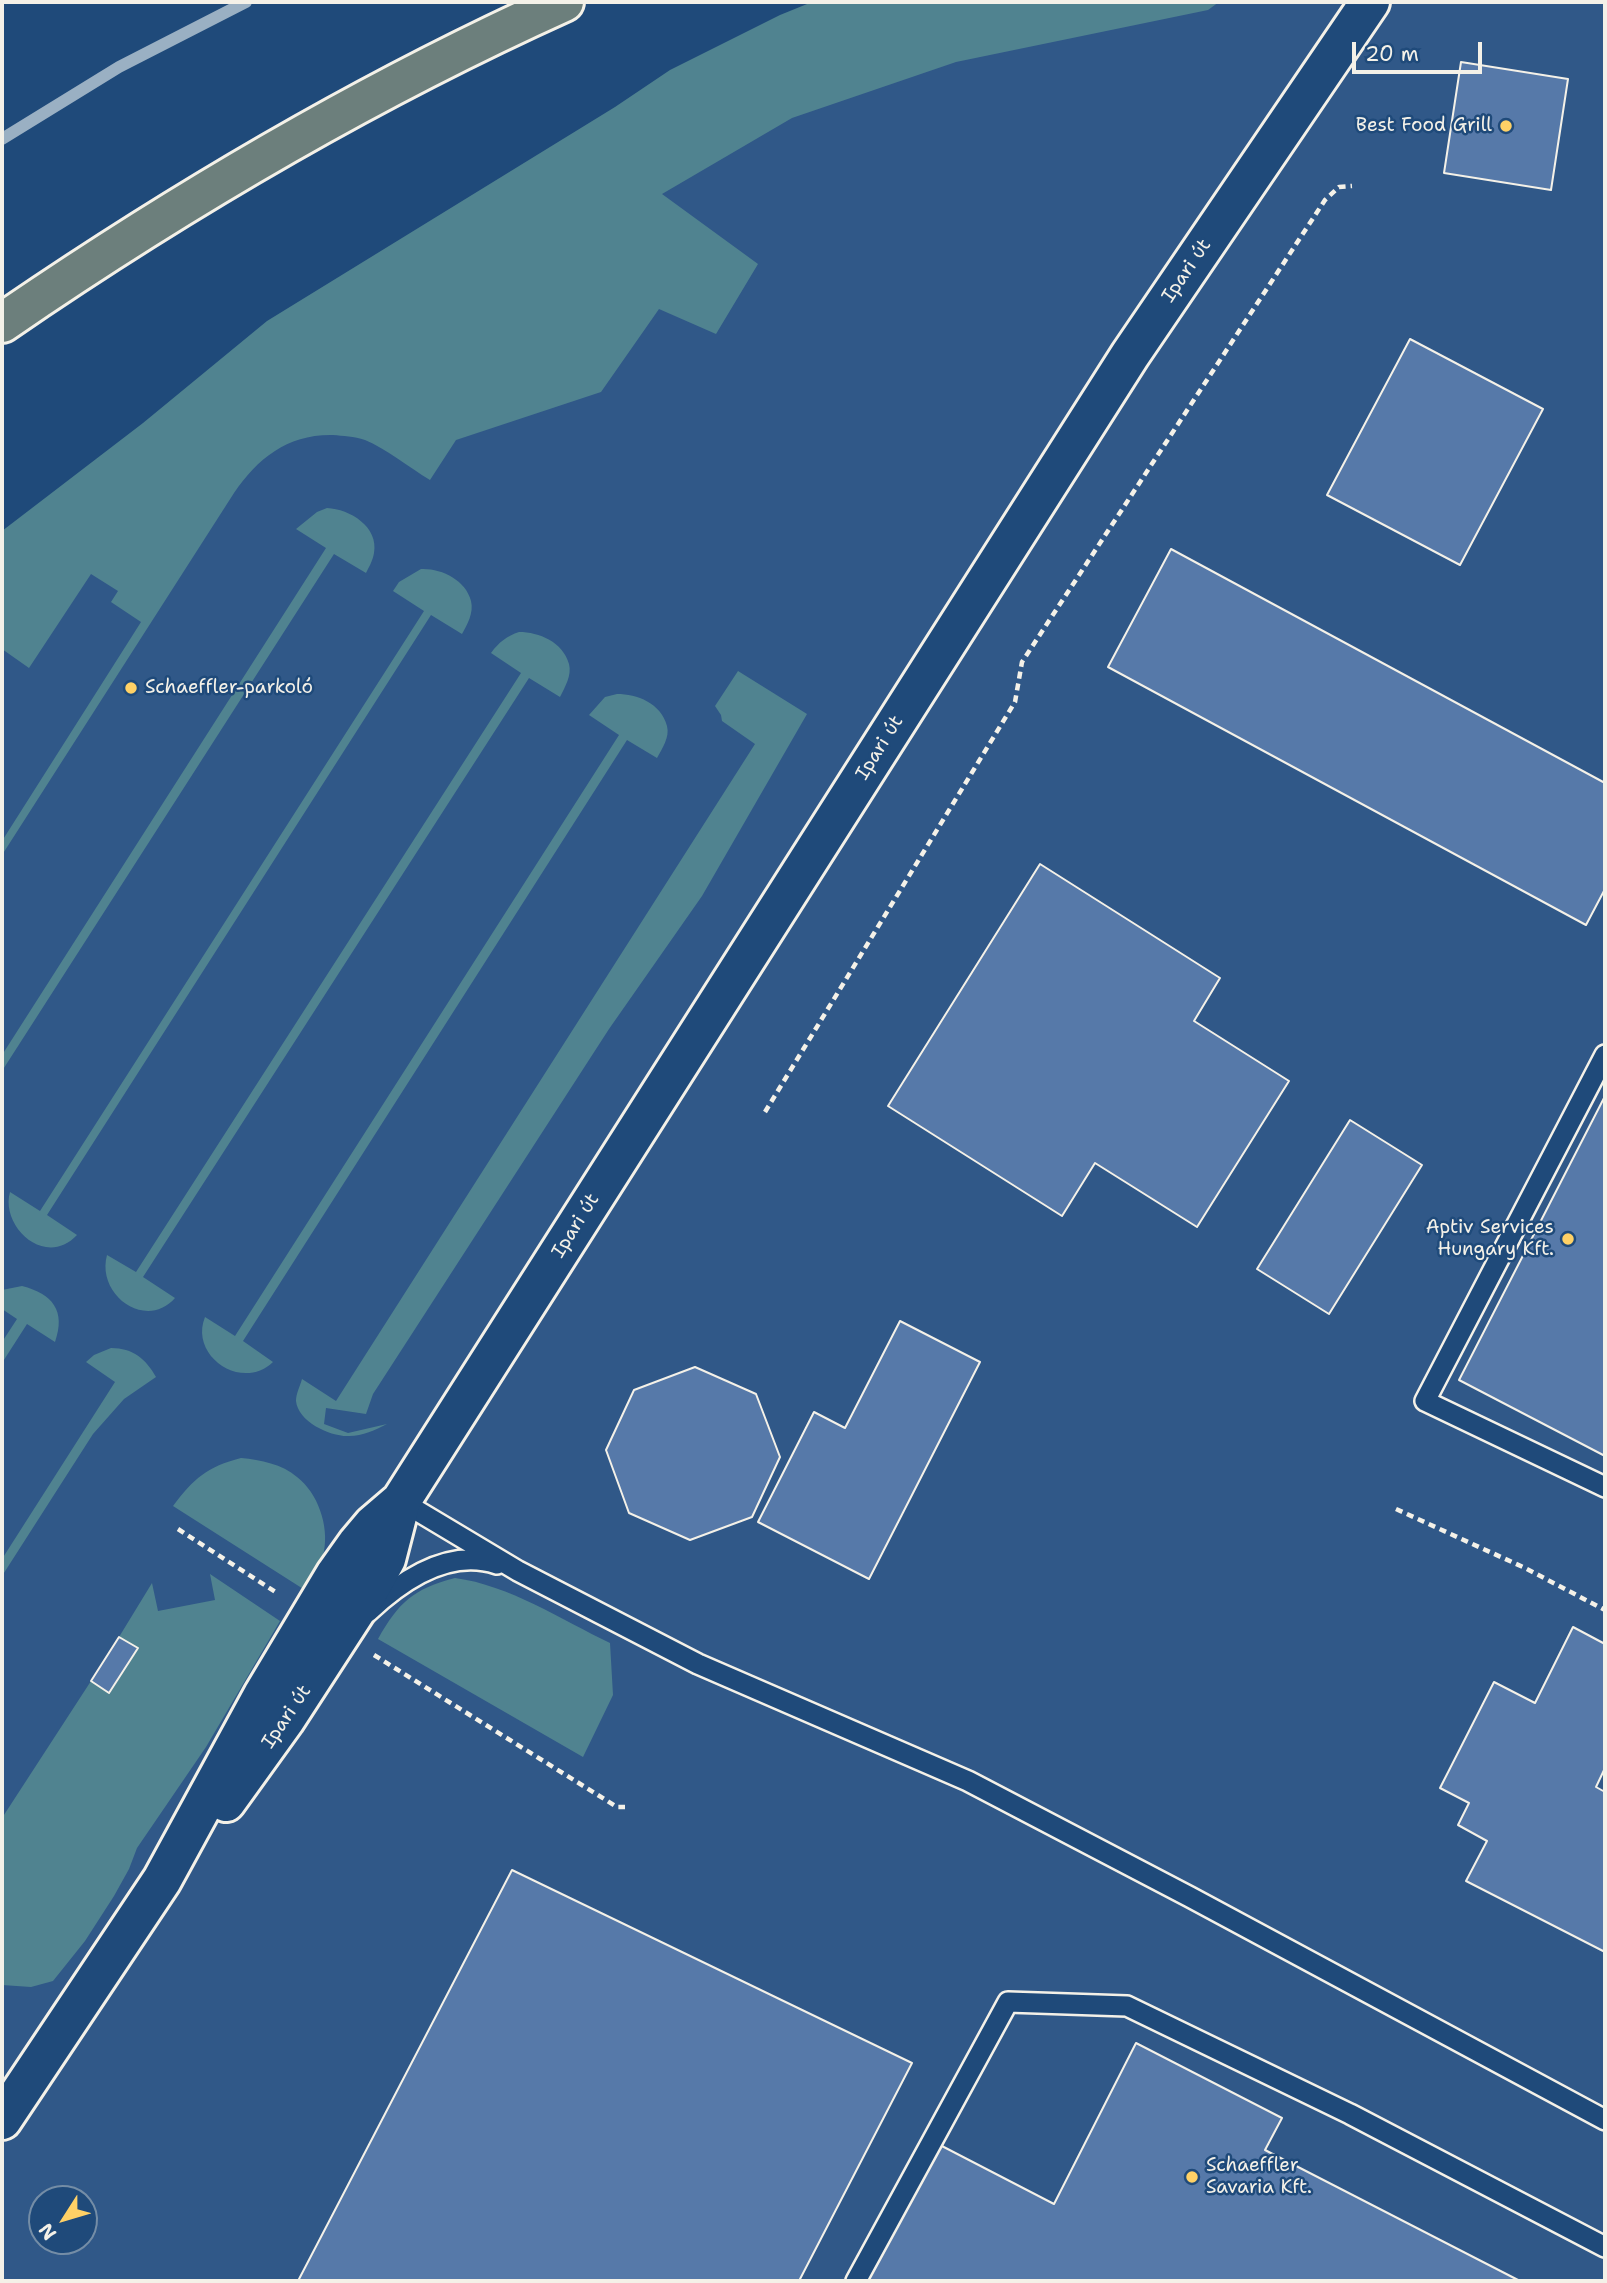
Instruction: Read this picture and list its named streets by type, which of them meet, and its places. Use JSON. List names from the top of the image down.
{
  "streets": {
    "street": ["Ipari út"]
  },
  "places": [
    "Best Food Grill",
    "Schaeffler-parkoló",
    "Aptiv Services Hungary Kft.",
    "Schaeffler Savaria Kft."
  ],
  "scale_bar": "20 m",
  "north": "bottom left"
}
